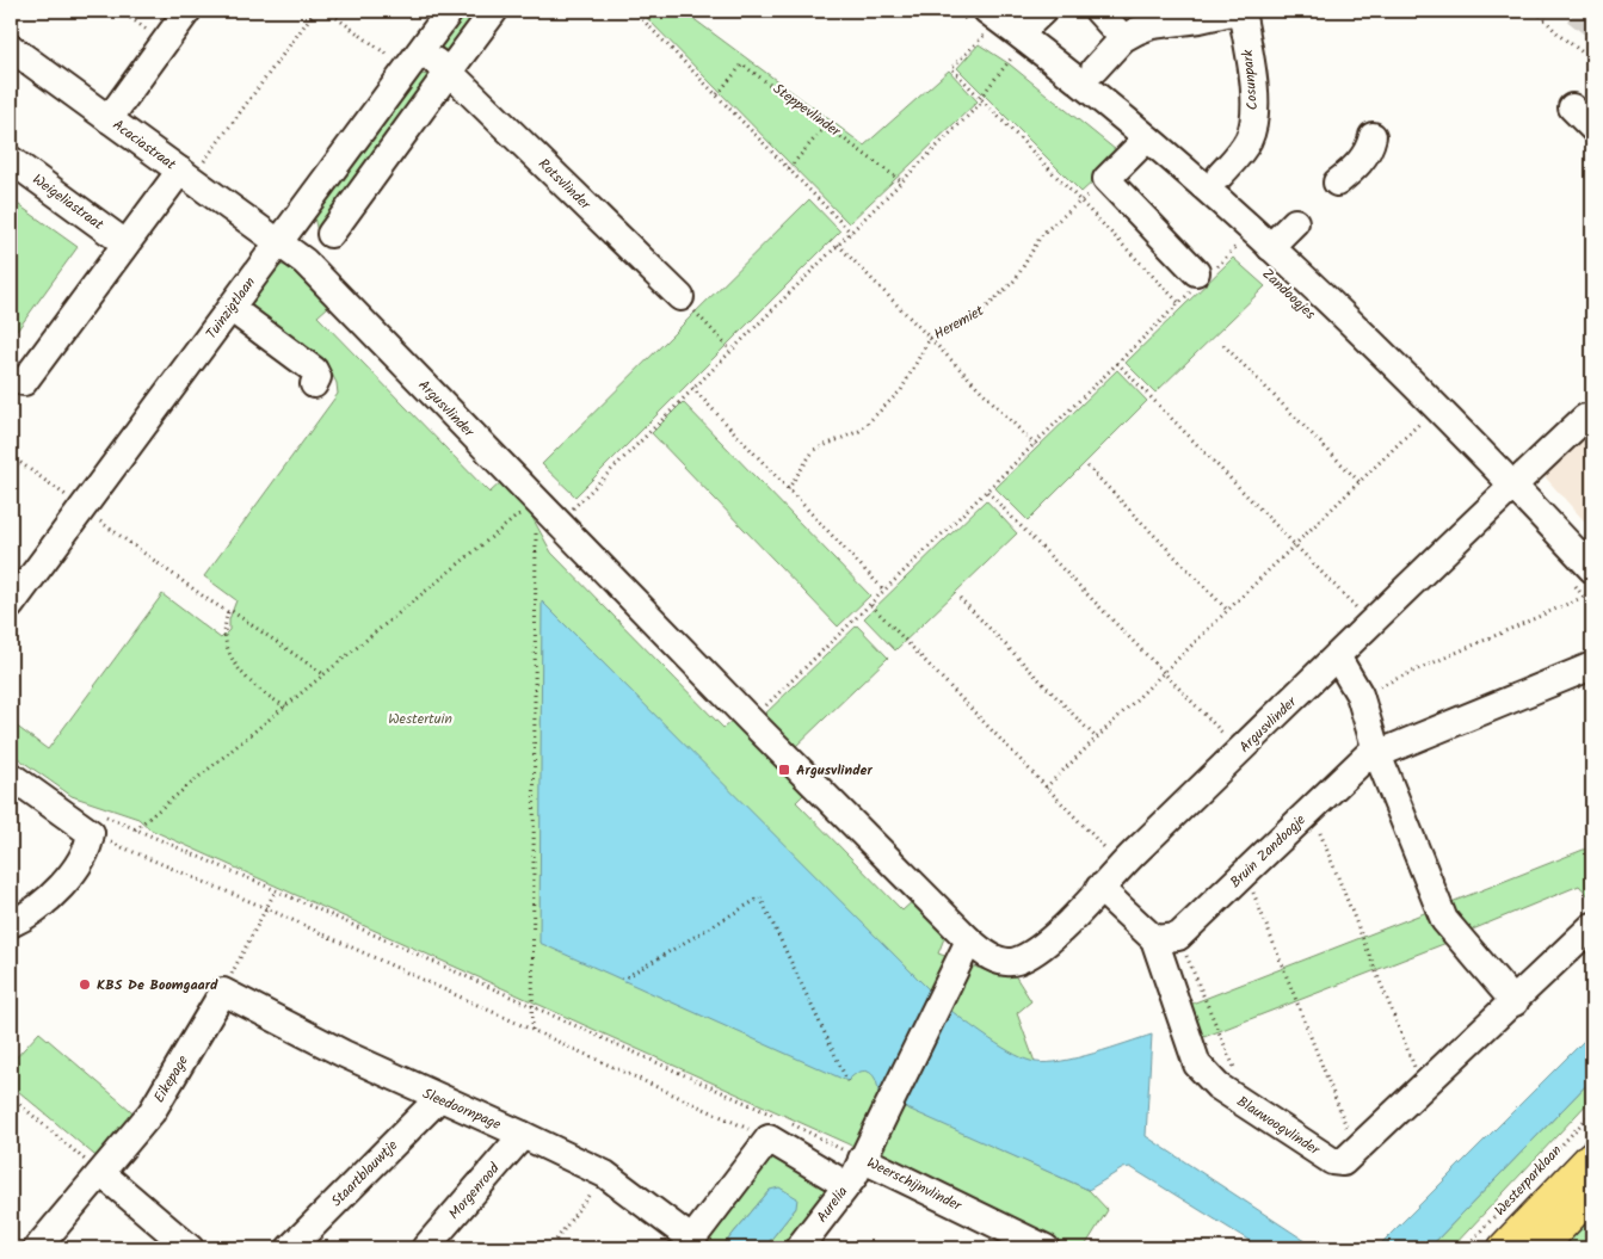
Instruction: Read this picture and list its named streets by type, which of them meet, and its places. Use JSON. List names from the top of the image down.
{
  "streets": {
    "main road": ["Westerparklaan"],
    "street": [
      "Cosunpark",
      "Acaciastraat",
      "Rotsvlinder",
      "Weigeliastraat",
      "Zandoogjes",
      "Tuinzigtlaan",
      "Argusvlinder",
      "Bruin Zandoogje",
      "Eikepage",
      "Sleedoornpage",
      "Blauwoogvlinder",
      "Staartblauwtje",
      "Weerschijnvlinder",
      "Morgenrood",
      "Aurelia"
    ],
    "path": ["Steppevlinder", "Heremiet"]
  },
  "crossings": [
    ["Acaciastraat", "Tuinzigtlaan"],
    ["Acaciastraat", "Argusvlinder"],
    ["Rotsvlinder", "Tuinzigtlaan"],
    ["Zandoogjes", "Argusvlinder"],
    ["Tuinzigtlaan", "Argusvlinder"],
    ["Argusvlinder", "Blauwoogvlinder"],
    ["Argusvlinder", "Aurelia"],
    ["Bruin Zandoogje", "Blauwoogvlinder"],
    ["Eikepage", "Sleedoornpage"],
    ["Sleedoornpage", "Staartblauwtje"],
    ["Sleedoornpage", "Morgenrood"],
    ["Weerschijnvlinder", "Aurelia"]
  ],
  "parks": ["Westertuin"],
  "places": {
    "transit": ["Argusvlinder"],
    "other": ["KBS De Boomgaard"]
  }
}
